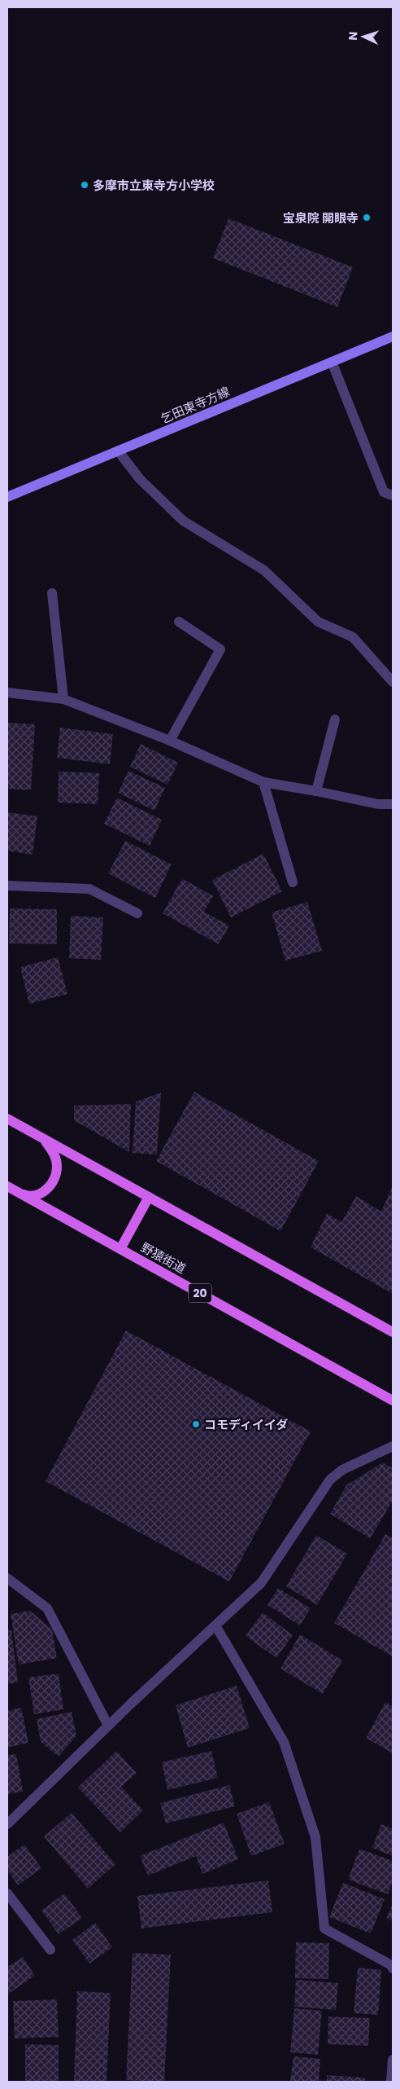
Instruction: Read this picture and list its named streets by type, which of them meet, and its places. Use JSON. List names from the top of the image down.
{
  "streets": {
    "main road": ["乞田東寺方線", "野猿街道", "20"]
  },
  "places": ["多摩市立東寺方小学校", "宝泉院 開眼寺", "コモディイイダ"],
  "north": "left"
}
